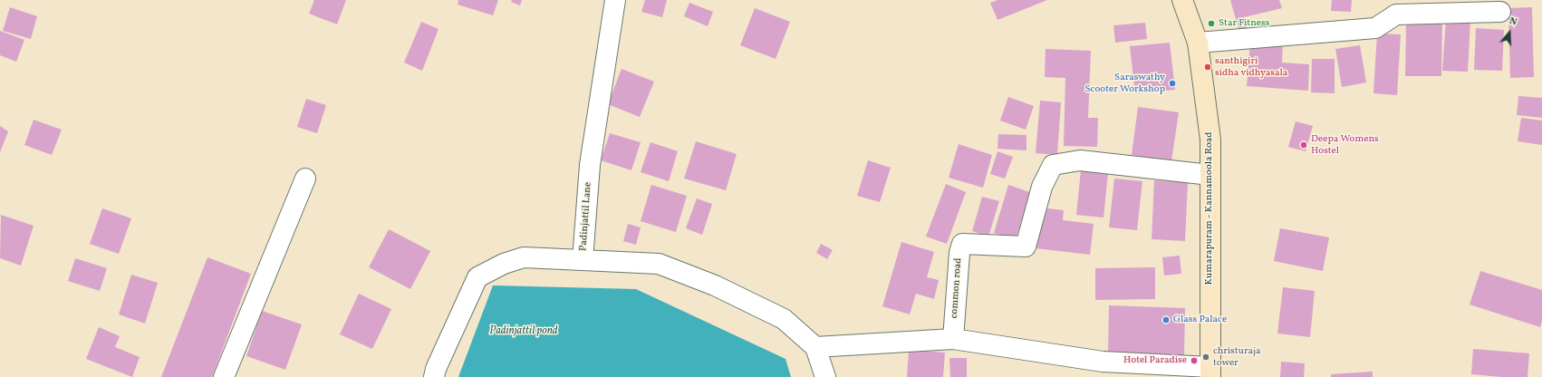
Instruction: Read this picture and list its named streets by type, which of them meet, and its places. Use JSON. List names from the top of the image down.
{
  "streets": {
    "main road": ["Kumarapuram - Kannamoola Road"],
    "street": ["Padinjattil Lane", "common road"]
  },
  "crossings": [
    ["Kumarapuram - Kannamoola Road", "common road"]
  ],
  "water": ["Padinjattil pond"],
  "places": [
    "Star Fitness",
    "santhigiri sidha vidhyasala",
    "Saraswathy Scooter Workshop",
    "Deepa Womens Hostel",
    "Glass Palace",
    "christuraja tower",
    "Hotel Paradise"
  ],
  "north": "top"
}
